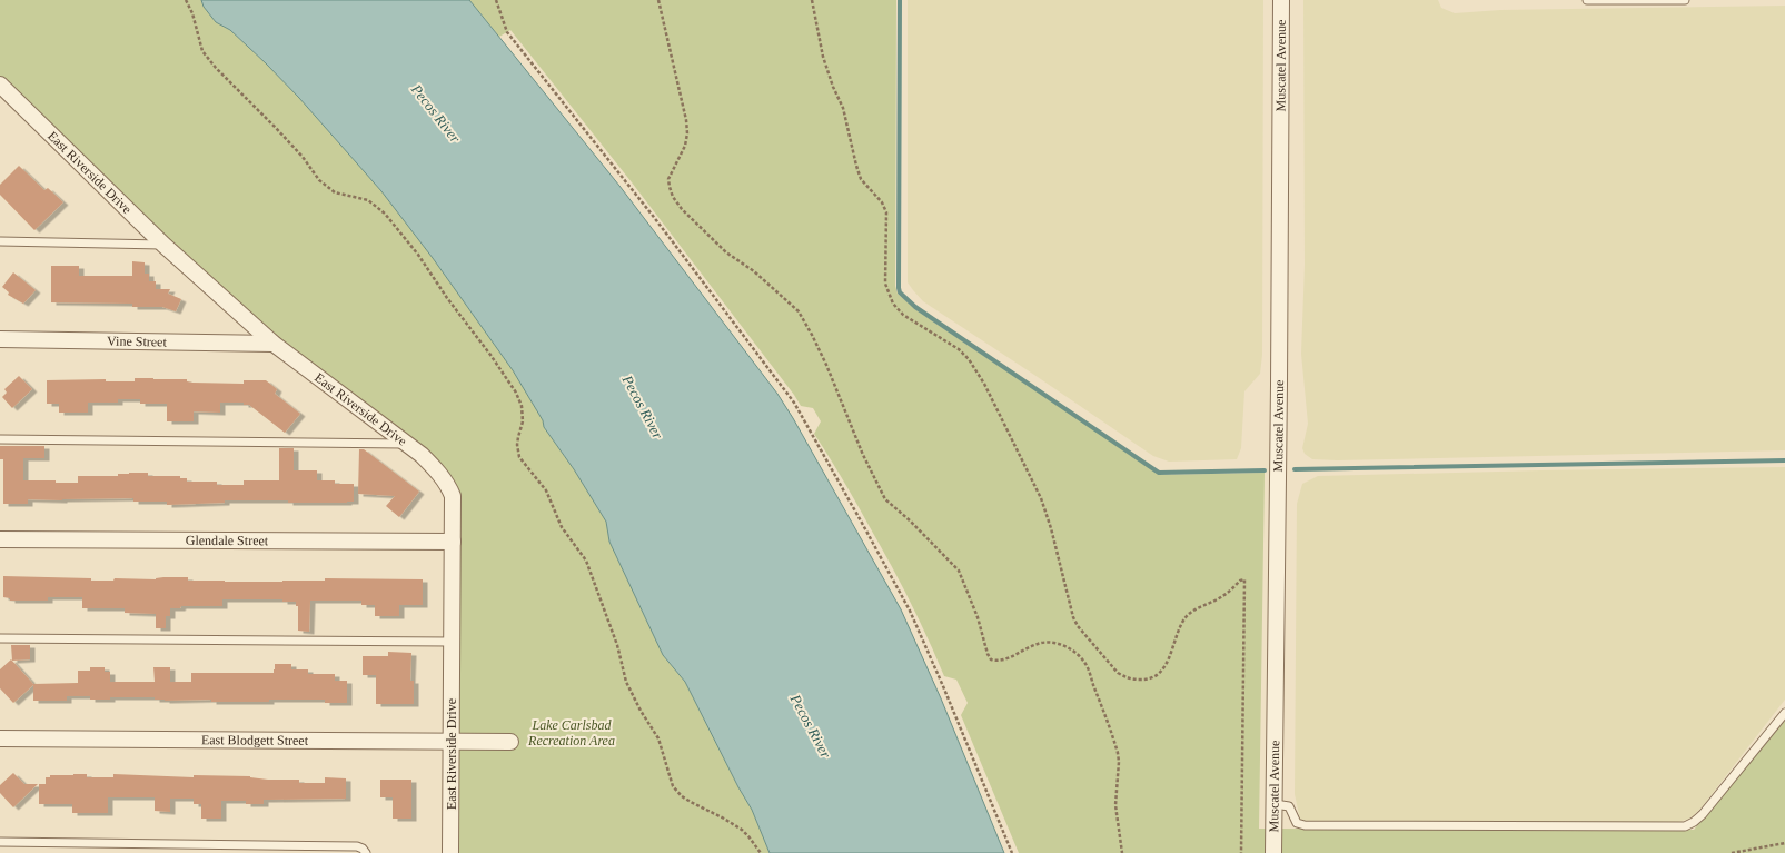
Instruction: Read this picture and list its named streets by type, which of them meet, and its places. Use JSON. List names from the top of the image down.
{
  "streets": {
    "street": [
      "Muscatel Avenue",
      "East Riverside Drive",
      "Vine Street",
      "Glendale Street",
      "East Blodgett Street"
    ]
  },
  "crossings": [
    ["East Riverside Drive", "Vine Street"],
    ["East Riverside Drive", "Glendale Street"],
    ["East Riverside Drive", "East Blodgett Street"]
  ],
  "water": ["Pecos River"],
  "parks": ["Lake Carlsbad Recreation Area"]
}
